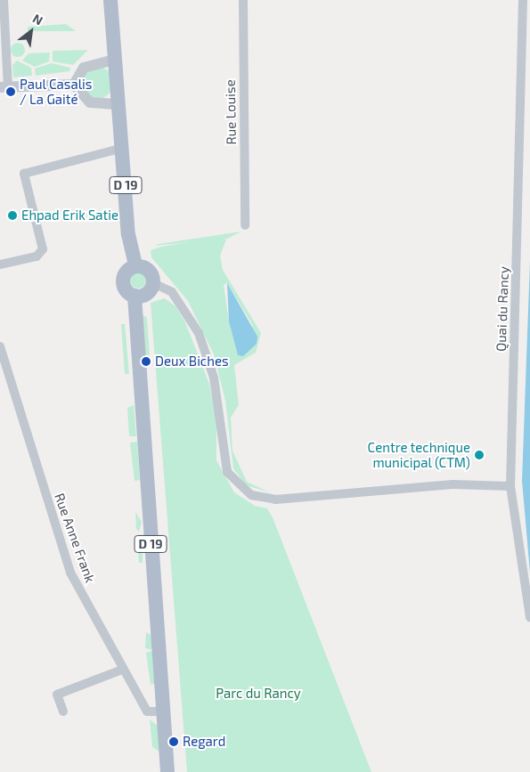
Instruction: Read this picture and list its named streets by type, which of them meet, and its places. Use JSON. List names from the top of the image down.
{
  "streets": {
    "main road": ["D 19"],
    "street": ["Rue Louise", "Quai du Rancy", "Rue Anne Frank"]
  },
  "crossings": [
    ["D 19", "Rue Anne Frank"]
  ],
  "parks": ["Parc du Rancy"],
  "places": [
    "Paul Casalis / La Gaité",
    "Ehpad Erik Satie",
    "Deux Biches",
    "Centre technique municipal (CTM)",
    "Regard"
  ],
  "north": "top right"
}
